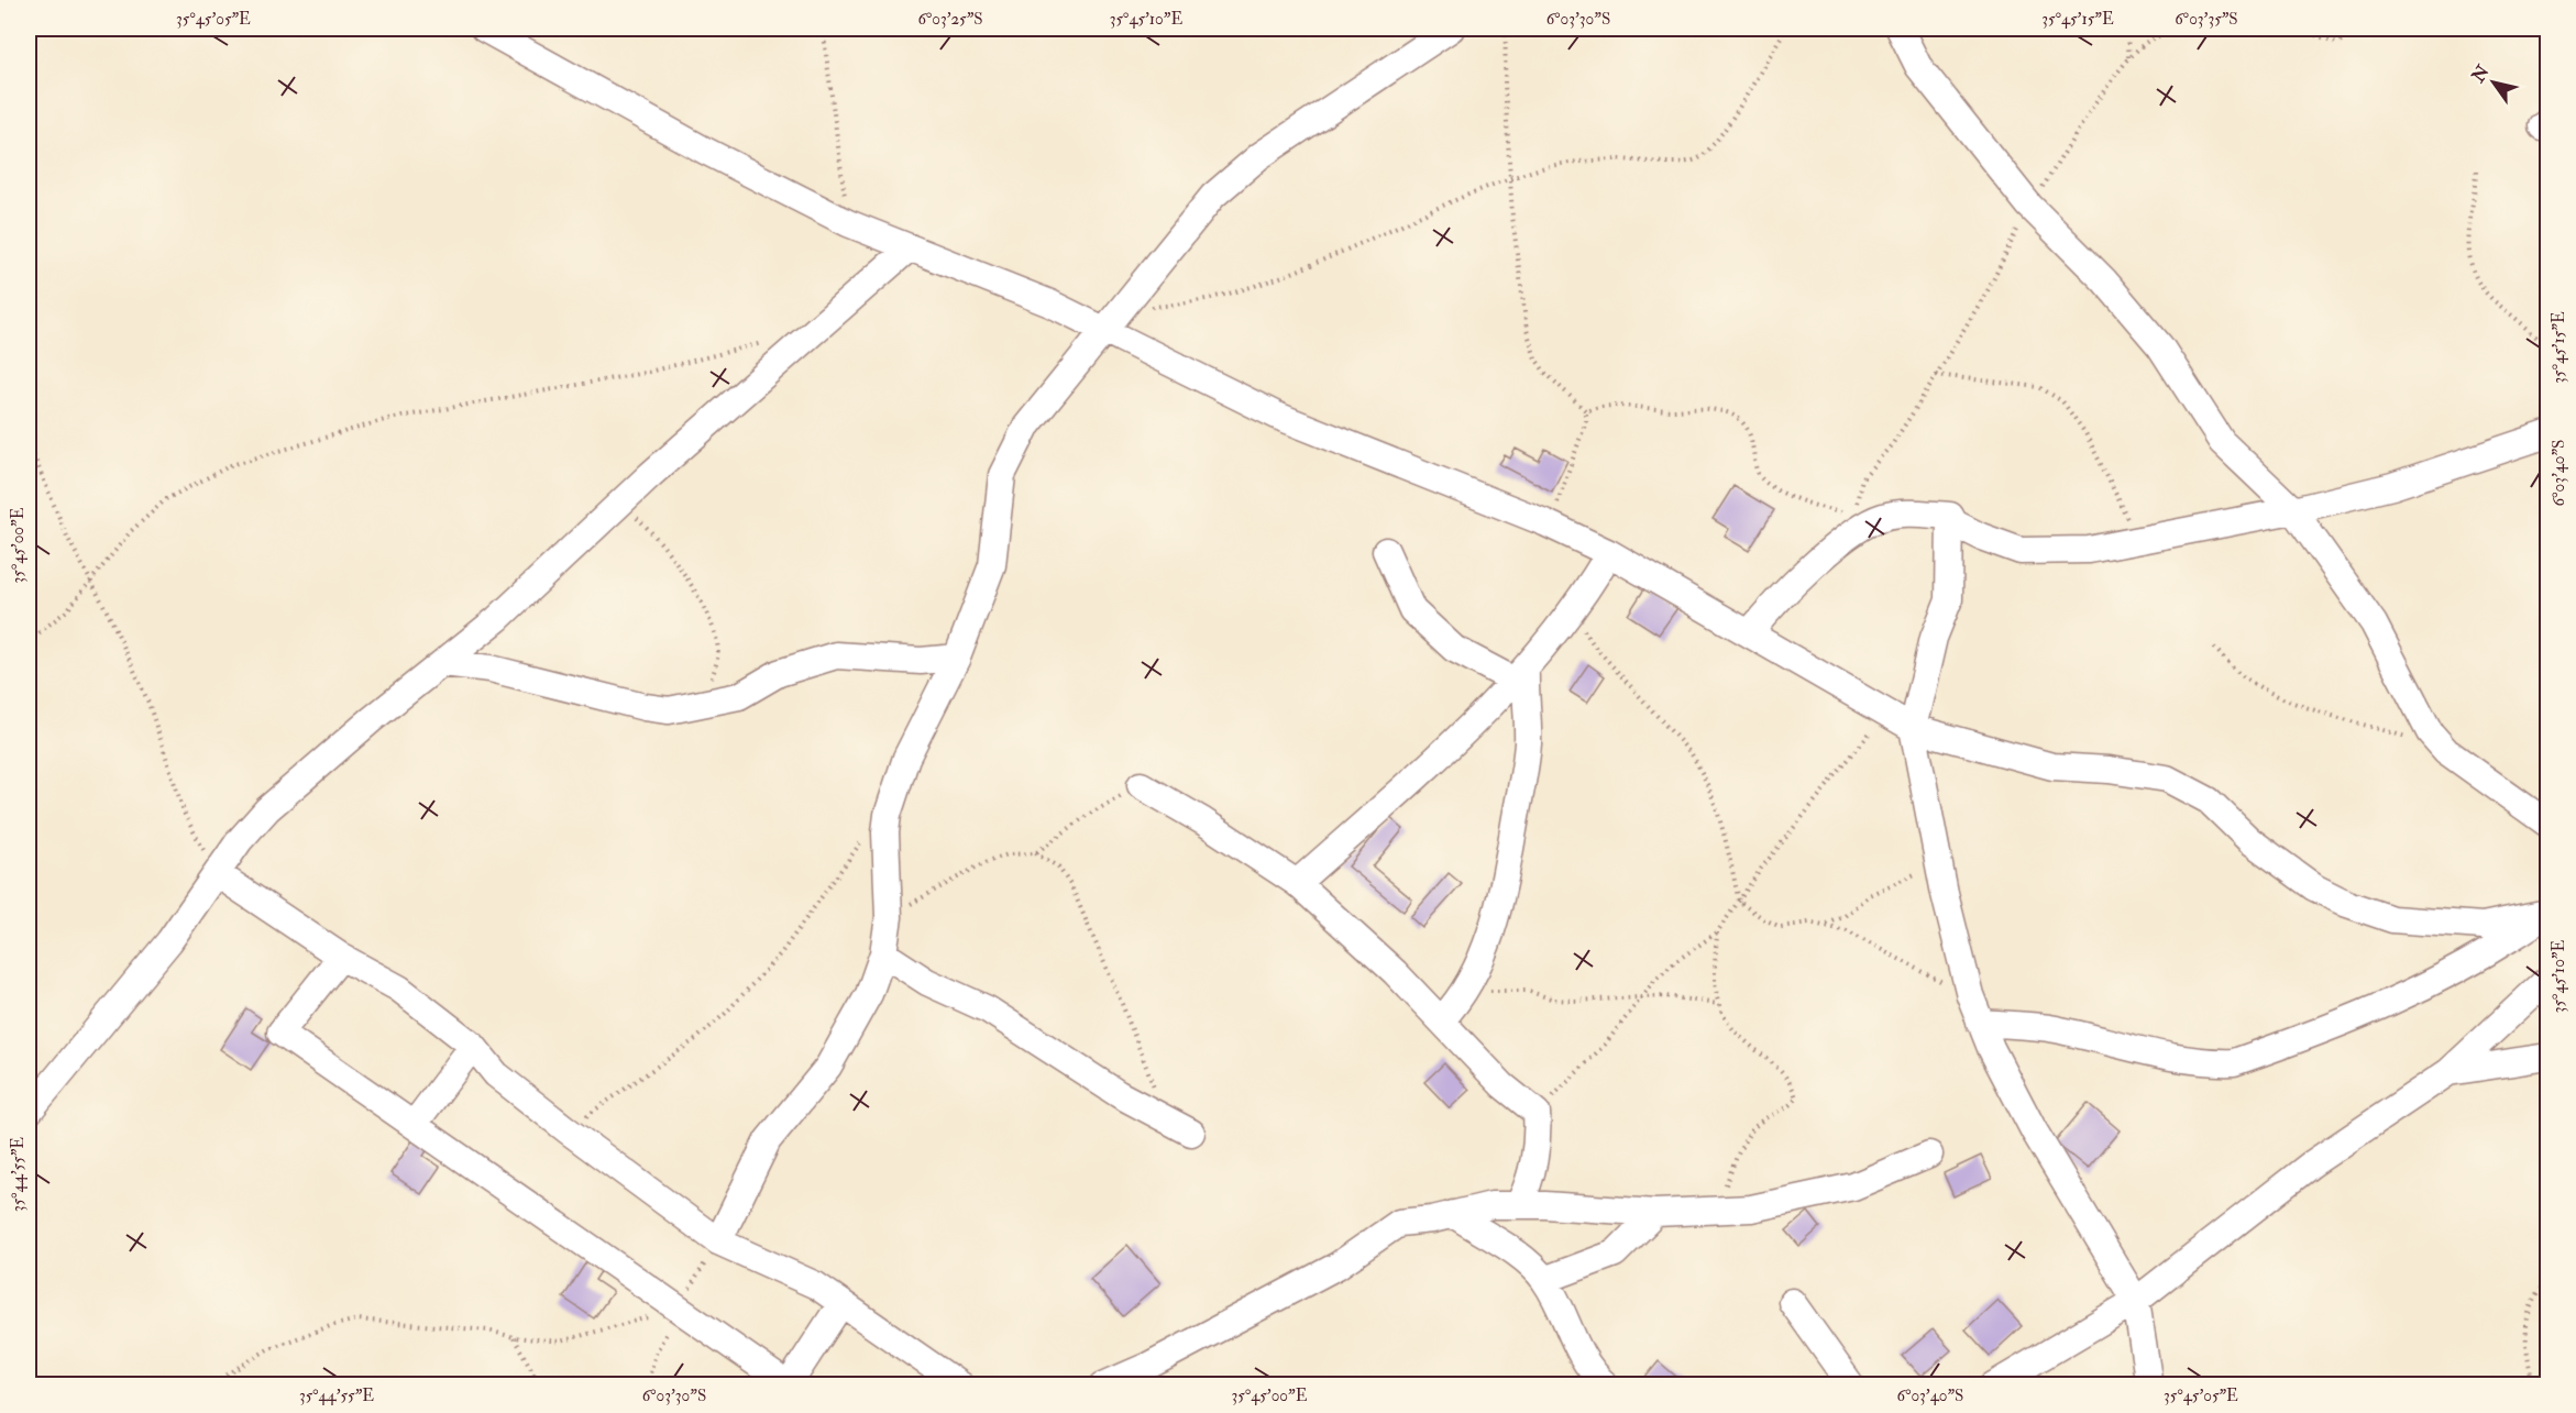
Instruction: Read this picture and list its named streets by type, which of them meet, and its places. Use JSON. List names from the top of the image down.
{
  "north": "top left",
  "coordinates": [
    "35°45'05\"E",
    "6°03'25\"S",
    "35°45'10\"E",
    "6°03'30\"S",
    "35°45'15\"E",
    "6°03'35\"S",
    "6°03'40\"S",
    "35°45'00\"E",
    "35°44'55\"E"
  ]
}
